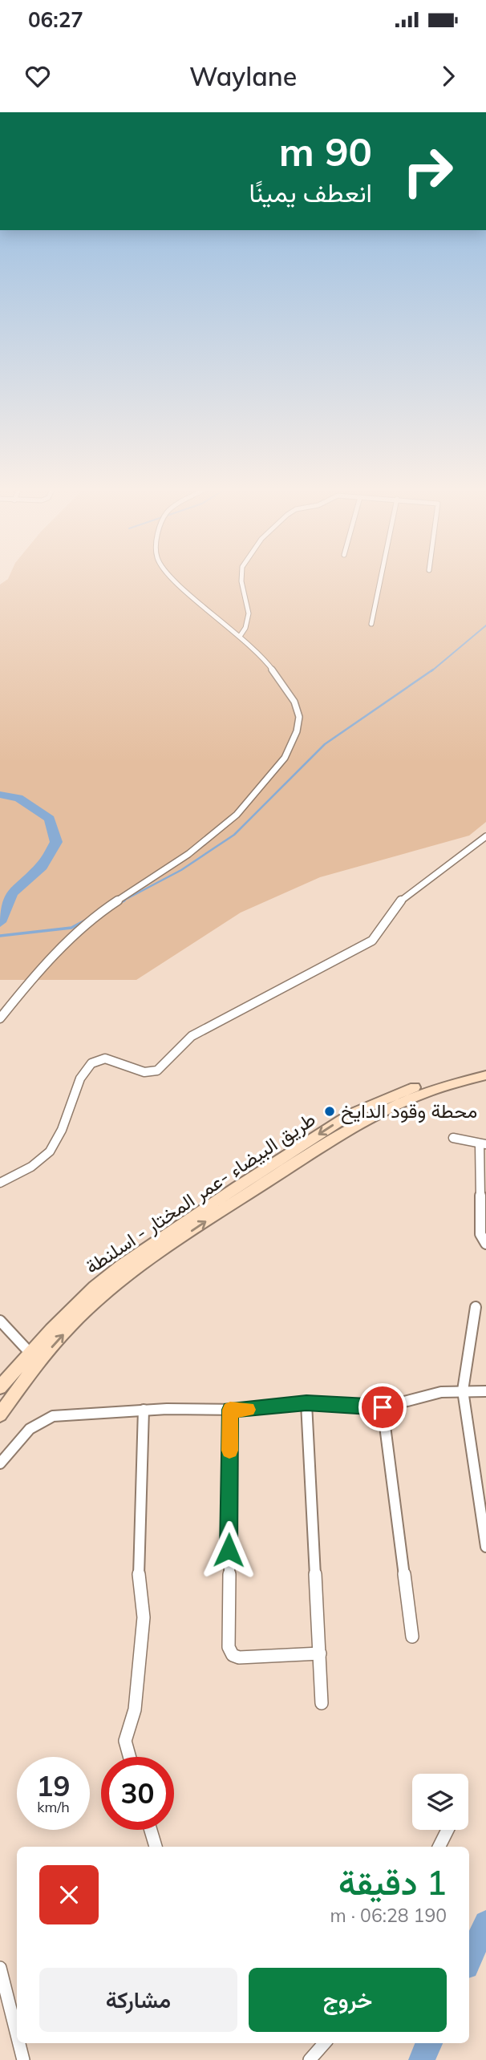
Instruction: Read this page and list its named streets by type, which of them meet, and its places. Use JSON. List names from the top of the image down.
{
  "streets": {
    "main road": ["طريق البيضاء -عمر المختار - اسلنطة"]
  },
  "places": ["محطة وقود الدايخ"],
  "page": {
    "status": "06:27",
    "header": "Waylane",
    "turn": ["90 m", "انعطف يمينًا"],
    "speed": "19 km/h",
    "limit": "30",
    "heading": ["1 دقيقة", "190 m · 06:28"],
    "buttons": ["خروج", "مشاركة"]
  }
}
